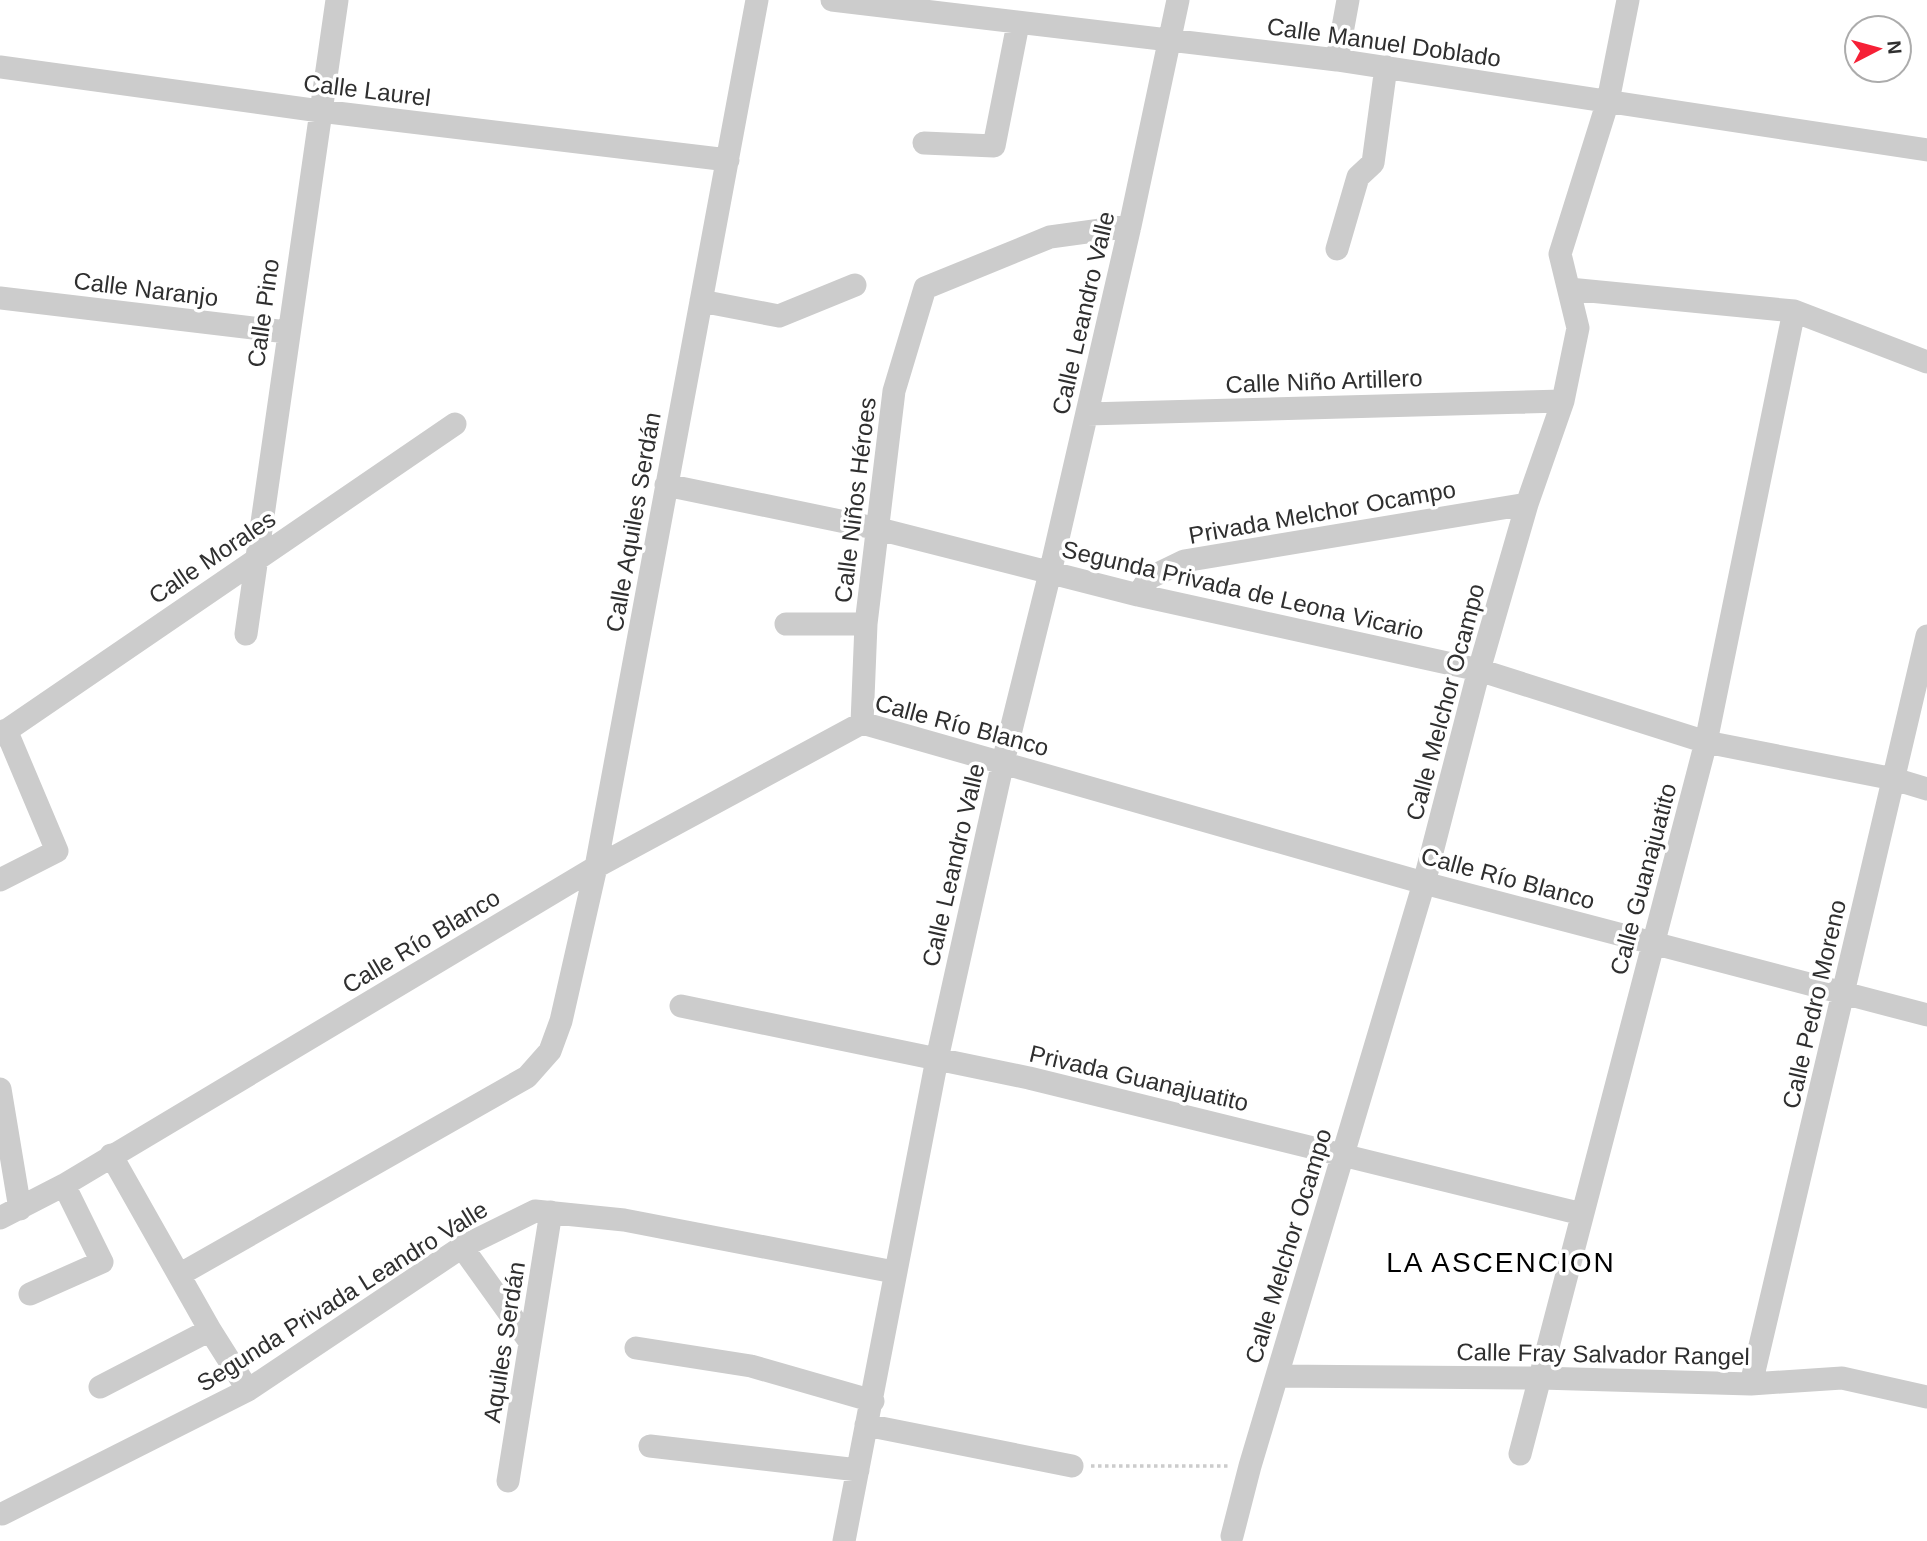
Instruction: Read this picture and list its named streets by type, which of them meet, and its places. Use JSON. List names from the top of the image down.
{
  "streets": {
    "street": [
      "Calle Manuel Doblado",
      "Calle Laurel",
      "Calle Naranjo",
      "Calle Pino",
      "Calle Leandro Valle",
      "Calle Niño Artillero",
      "Calle Niños Héroes",
      "Privada Melchor Ocampo",
      "Calle Aquiles Serdán",
      "Calle Morales",
      "Segunda Privada de Leona Vicario",
      "Calle Melchor Ocampo",
      "Calle Río Blanco",
      "Calle Guanajuatito",
      "Calle Pedro Moreno",
      "Privada Guanajuatito",
      "Segunda Privada Leandro Valle",
      "Aquiles Serdán",
      "Calle Fray Salvador Rangel"
    ]
  },
  "crossings": [
    ["Calle Manuel Doblado", "Calle Leandro Valle"],
    ["Calle Manuel Doblado", "Calle Melchor Ocampo"],
    ["Calle Laurel", "Calle Pino"],
    ["Calle Laurel", "Calle Aquiles Serdán"],
    ["Calle Naranjo", "Calle Pino"],
    ["Calle Pino", "Calle Morales"],
    ["Calle Leandro Valle", "Calle Niño Artillero"],
    ["Calle Leandro Valle", "Calle Niños Héroes"],
    ["Calle Leandro Valle", "Segunda Privada de Leona Vicario"],
    ["Calle Leandro Valle", "Calle Río Blanco"],
    ["Calle Leandro Valle", "Privada Guanajuatito"],
    ["Calle Leandro Valle", "Segunda Privada Leandro Valle"],
    ["Calle Niño Artillero", "Calle Melchor Ocampo"],
    ["Calle Niños Héroes", "Segunda Privada de Leona Vicario"],
    ["Calle Niños Héroes", "Calle Río Blanco"],
    ["Privada Melchor Ocampo", "Segunda Privada de Leona Vicario"],
    ["Privada Melchor Ocampo", "Calle Melchor Ocampo"],
    ["Calle Aquiles Serdán", "Segunda Privada de Leona Vicario"],
    ["Calle Aquiles Serdán", "Calle Río Blanco"],
    ["Segunda Privada de Leona Vicario", "Calle Melchor Ocampo"],
    ["Segunda Privada de Leona Vicario", "Calle Guanajuatito"],
    ["Segunda Privada de Leona Vicario", "Calle Pedro Moreno"],
    ["Calle Melchor Ocampo", "Calle Río Blanco"],
    ["Calle Melchor Ocampo", "Privada Guanajuatito"],
    ["Calle Melchor Ocampo", "Calle Fray Salvador Rangel"],
    ["Calle Río Blanco", "Calle Guanajuatito"],
    ["Calle Río Blanco", "Calle Pedro Moreno"],
    ["Calle Guanajuatito", "Privada Guanajuatito"],
    ["Calle Guanajuatito", "Calle Fray Salvador Rangel"],
    ["Calle Pedro Moreno", "Calle Fray Salvador Rangel"],
    ["Segunda Privada Leandro Valle", "Aquiles Serdán"]
  ],
  "districts": ["LA ASCENCION"],
  "north": "right"
}
